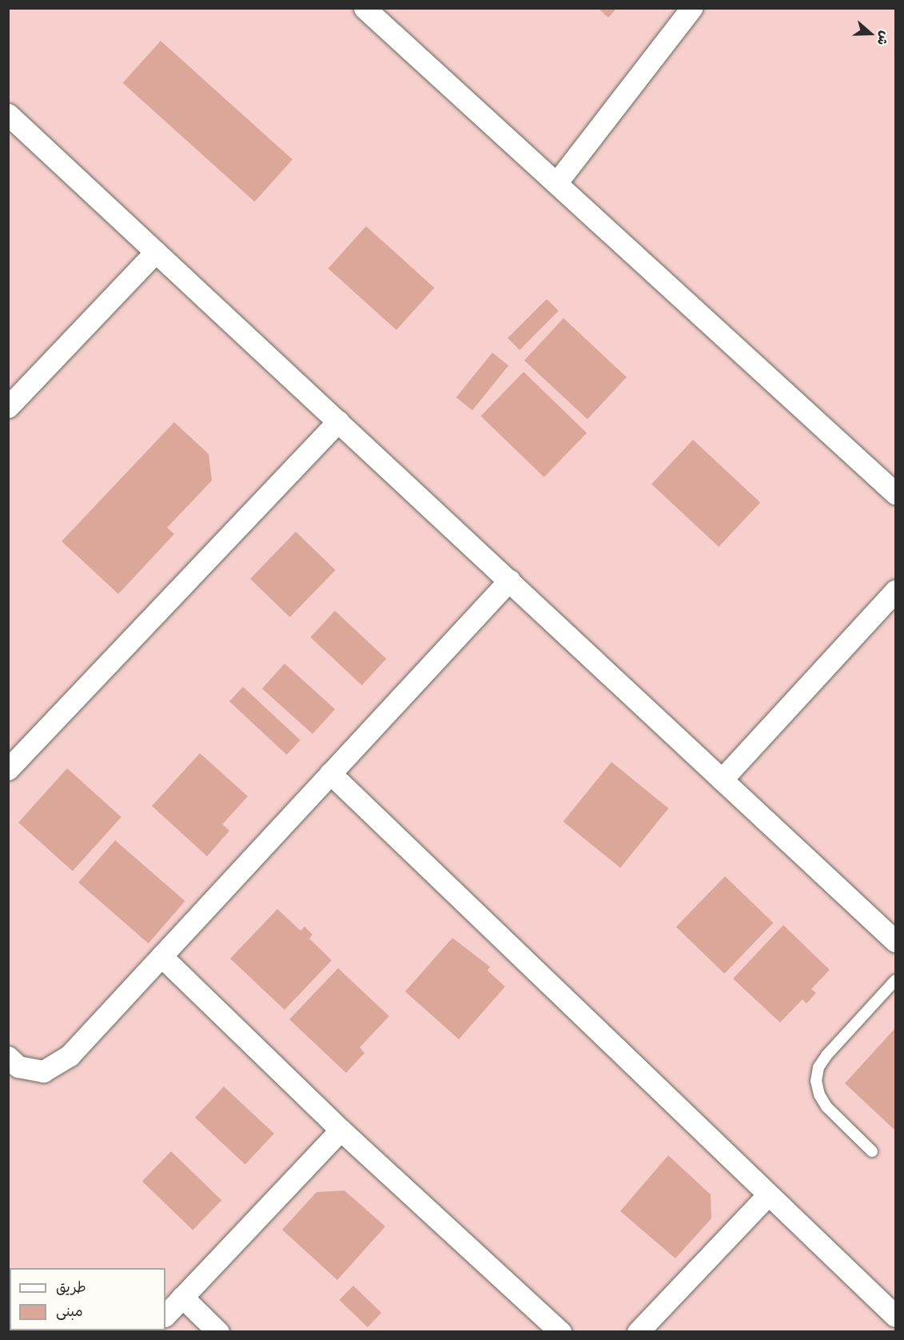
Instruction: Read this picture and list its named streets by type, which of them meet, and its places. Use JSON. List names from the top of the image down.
{
  "legend": ["طريق", "مبنى"],
  "north": "right"
}
